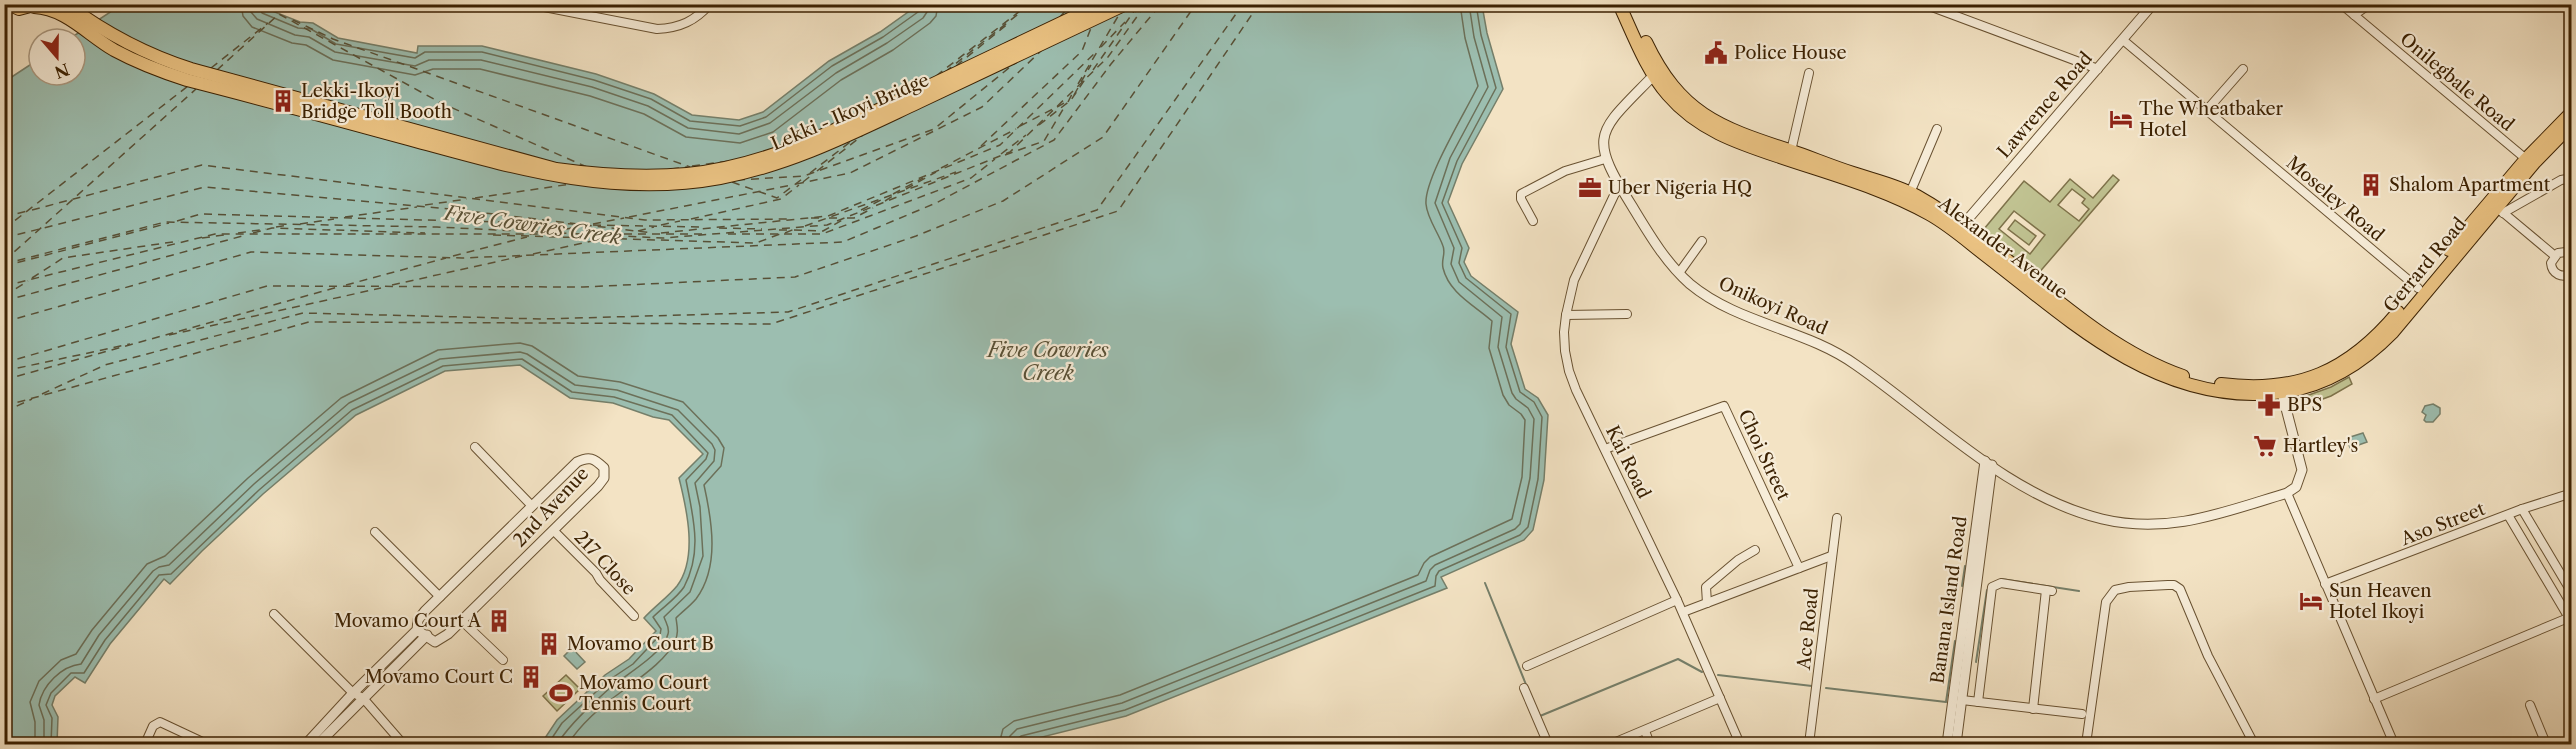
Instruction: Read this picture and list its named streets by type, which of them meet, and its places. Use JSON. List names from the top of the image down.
{
  "streets": {
    "main road": ["Lekki - Ikoyi Bridge", "Alexander Avenue", "Gerrard Road"],
    "street": [
      "Onilegbale Road",
      "Lawrence Road",
      "Moseley Road",
      "Onikoyi Road",
      "Choi Street",
      "Kai Road",
      "2nd Avenue",
      "Aso Street",
      "217 Close",
      "Banana Island Road",
      "Ace Road"
    ]
  },
  "crossings": [
    ["Lawrence Road", "Moseley Road"],
    ["Lawrence Road", "Alexander Avenue"],
    ["Alexander Avenue", "Gerrard Road"],
    ["Alexander Avenue", "Onikoyi Road"],
    ["Onikoyi Road", "Kai Road"],
    ["Onikoyi Road", "Banana Island Road"],
    ["Choi Street", "Kai Road"],
    ["2nd Avenue", "217 Close"]
  ],
  "water": ["Five Cowries Creek"],
  "places": {
    "public building": ["Police House"],
    "building": [
      "Lekki-Ikoyi Bridge Toll Booth",
      "Shalom Apartment",
      "Movamo Court A",
      "Movamo Court B",
      "Movamo Court C"
    ],
    "hotel": ["The Wheatbaker Hotel", "Sun Heaven Hotel Ikoyi"],
    "office": ["Uber Nigeria HQ"],
    "pharmacy": ["BPS"],
    "supermarket": ["Hartley's"],
    "sports": ["Movamo Court Tennis Court"]
  },
  "north": "bottom"
}
